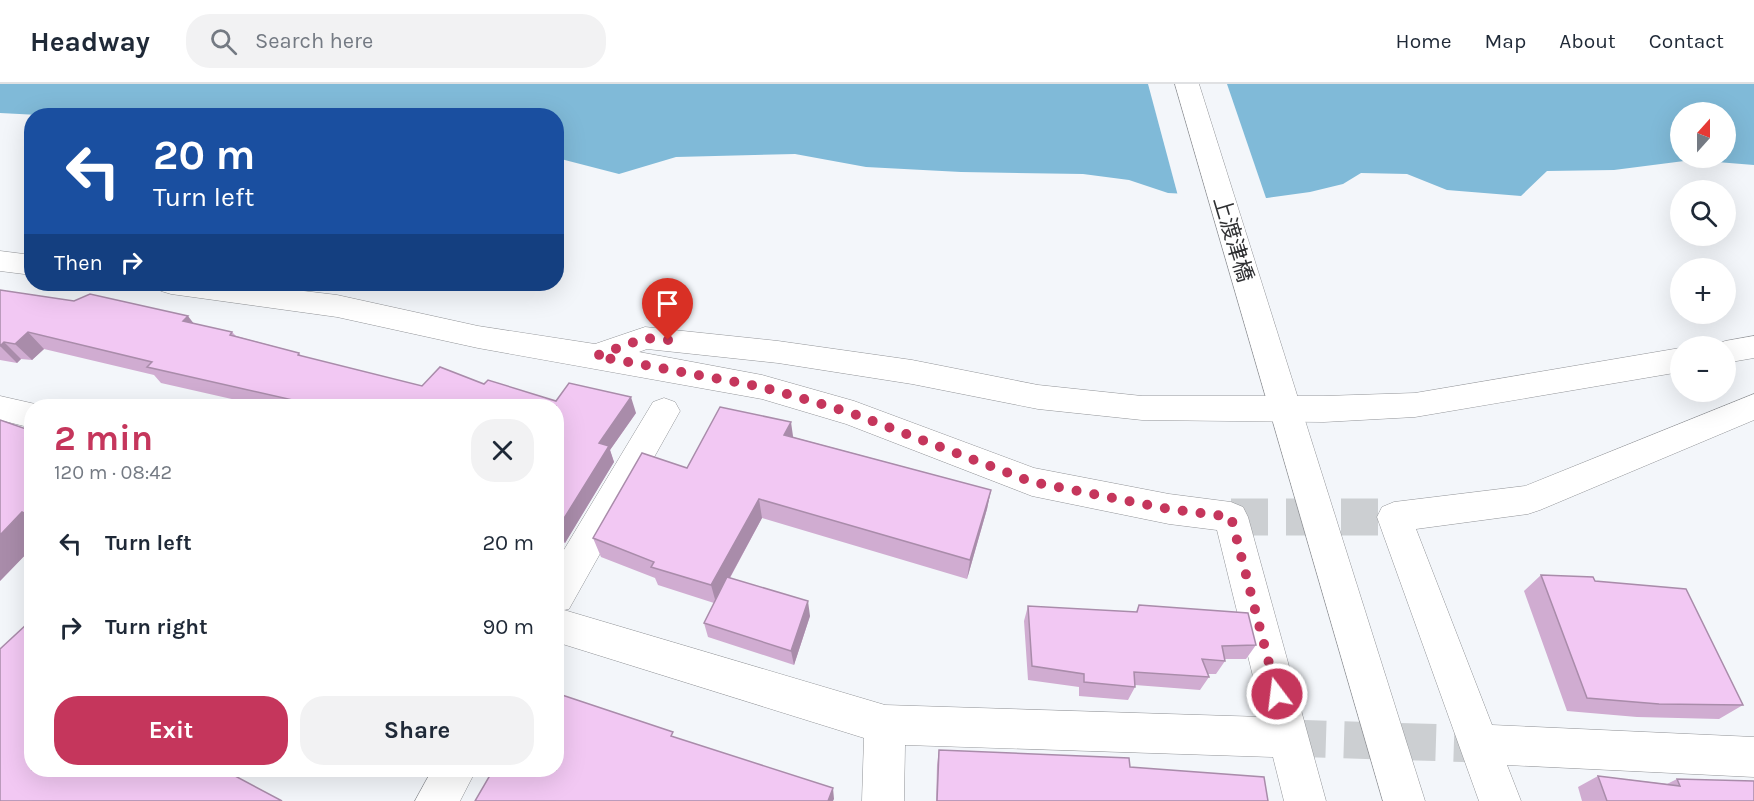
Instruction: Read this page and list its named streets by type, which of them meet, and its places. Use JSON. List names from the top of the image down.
{
  "streets": {
    "street": ["上渡津橋"]
  },
  "north": "top",
  "page": {
    "header": "Headway",
    "search": "Search here",
    "nav": [
      "Home",
      "Map",
      "About",
      "Contact"
    ],
    "map_buttons": ["+", "−"],
    "turn": ["20 m", "Turn left"],
    "then": "Then",
    "heading": ["2 min", "120 m · 08:42"],
    "list": [
      {
        "name": "Turn left",
        "value": "20 m"
      },
      {
        "name": "Turn right",
        "value": "90 m"
      }
    ],
    "buttons": ["Exit", "Share"]
  }
}
